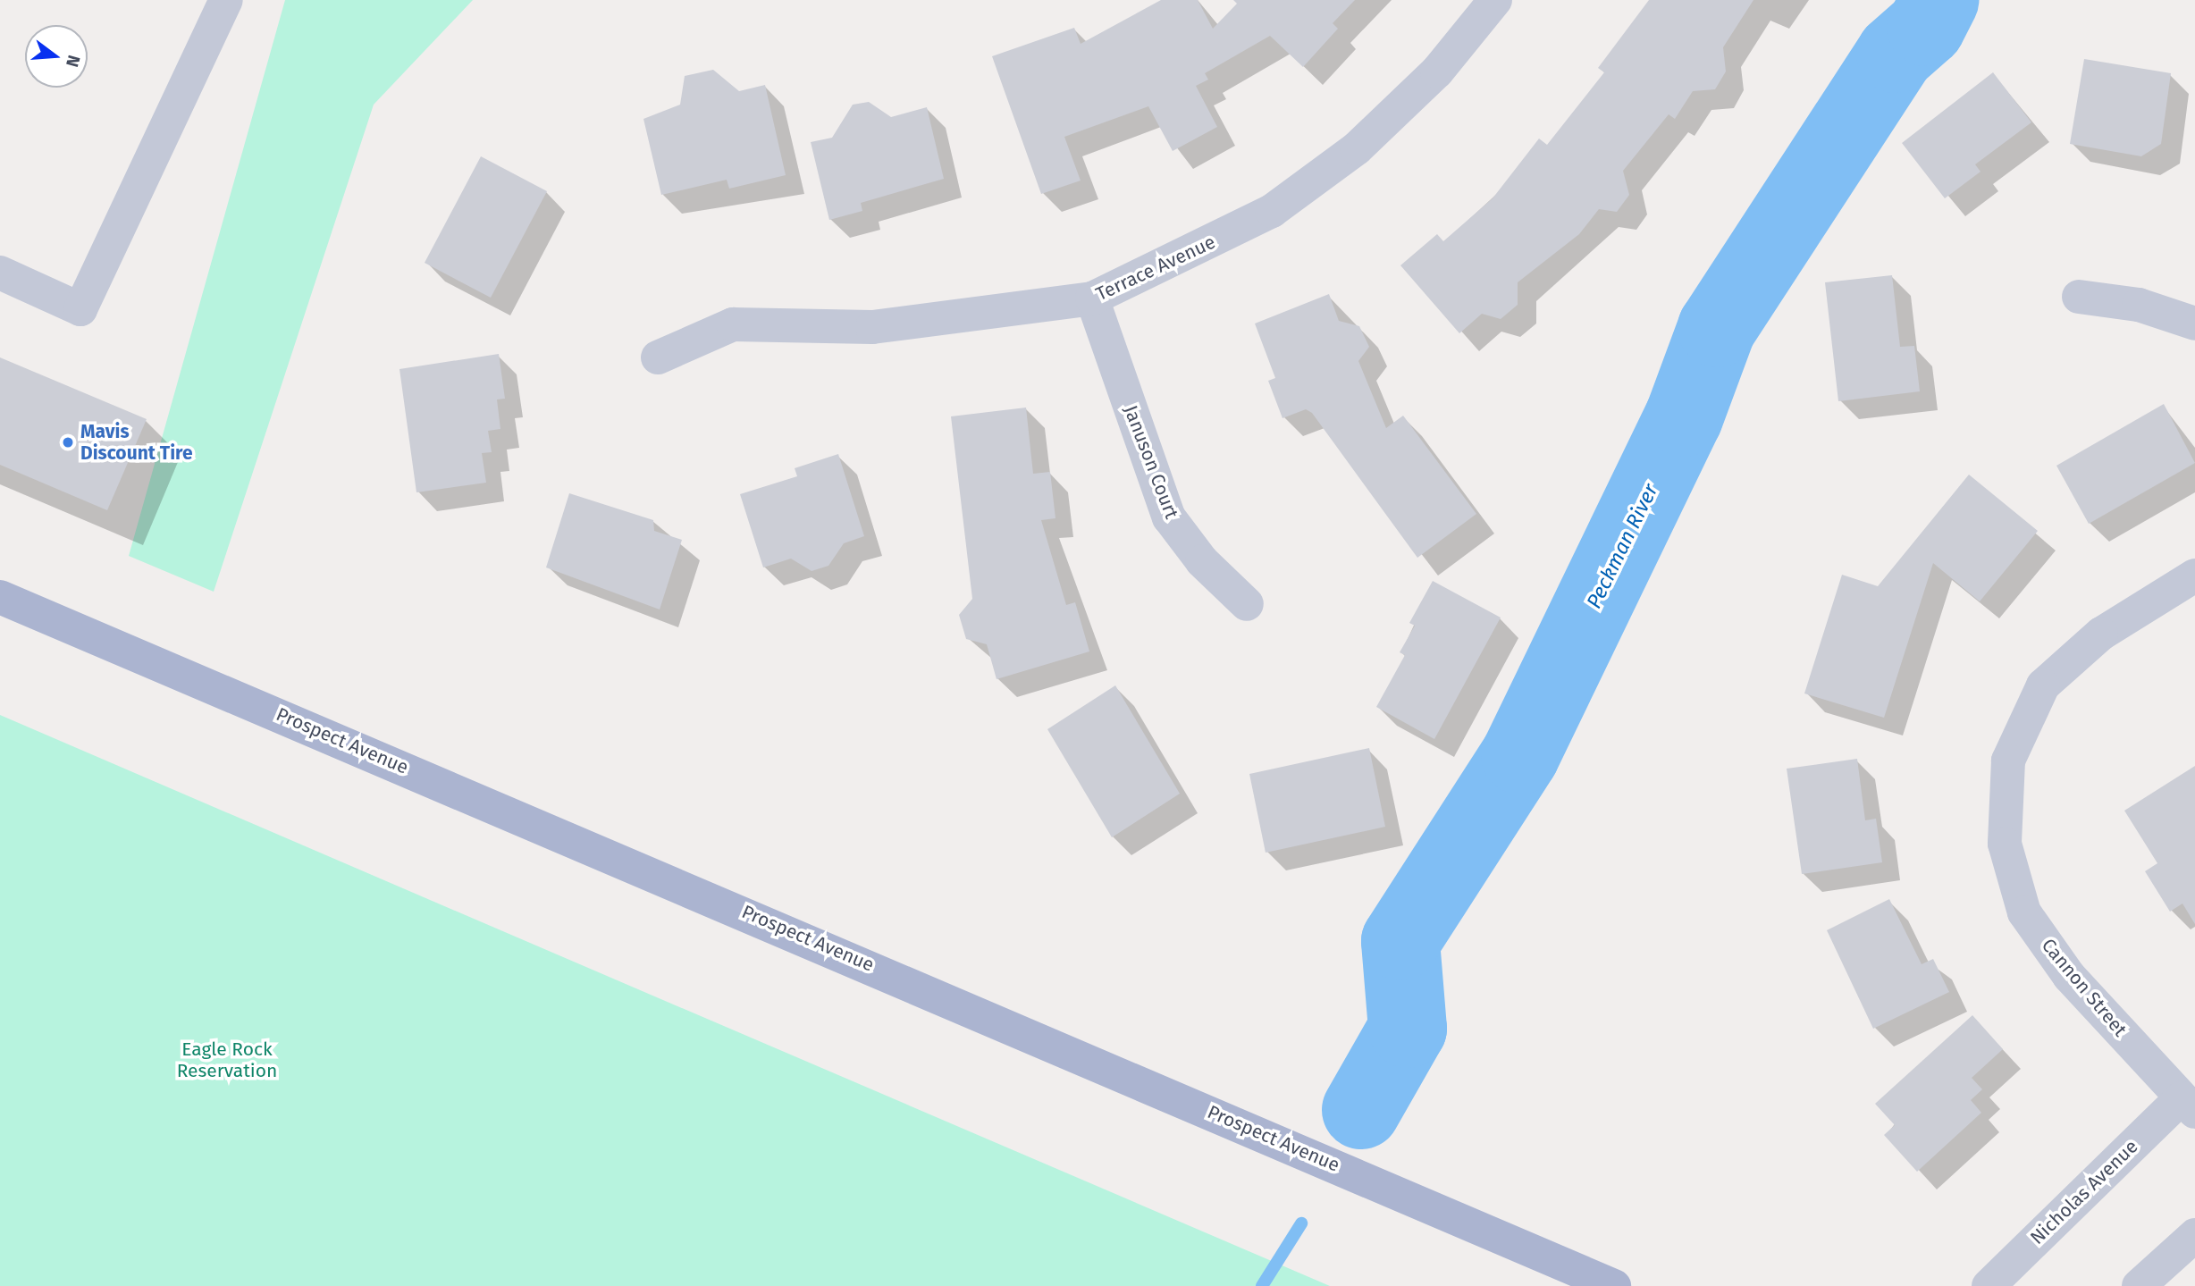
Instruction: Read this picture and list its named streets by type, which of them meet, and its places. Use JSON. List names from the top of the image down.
{
  "streets": {
    "main road": ["Prospect Avenue"],
    "street": [
      "Terrace Avenue",
      "Januson Court",
      "Cannon Street",
      "Nicholas Avenue"
    ]
  },
  "crossings": [
    ["Terrace Avenue", "Januson Court"],
    ["Cannon Street", "Nicholas Avenue"]
  ],
  "water": ["Peckman River"],
  "parks": ["Eagle Rock Reservation"],
  "places": ["Mavis Discount Tire"],
  "north": "right"
}
